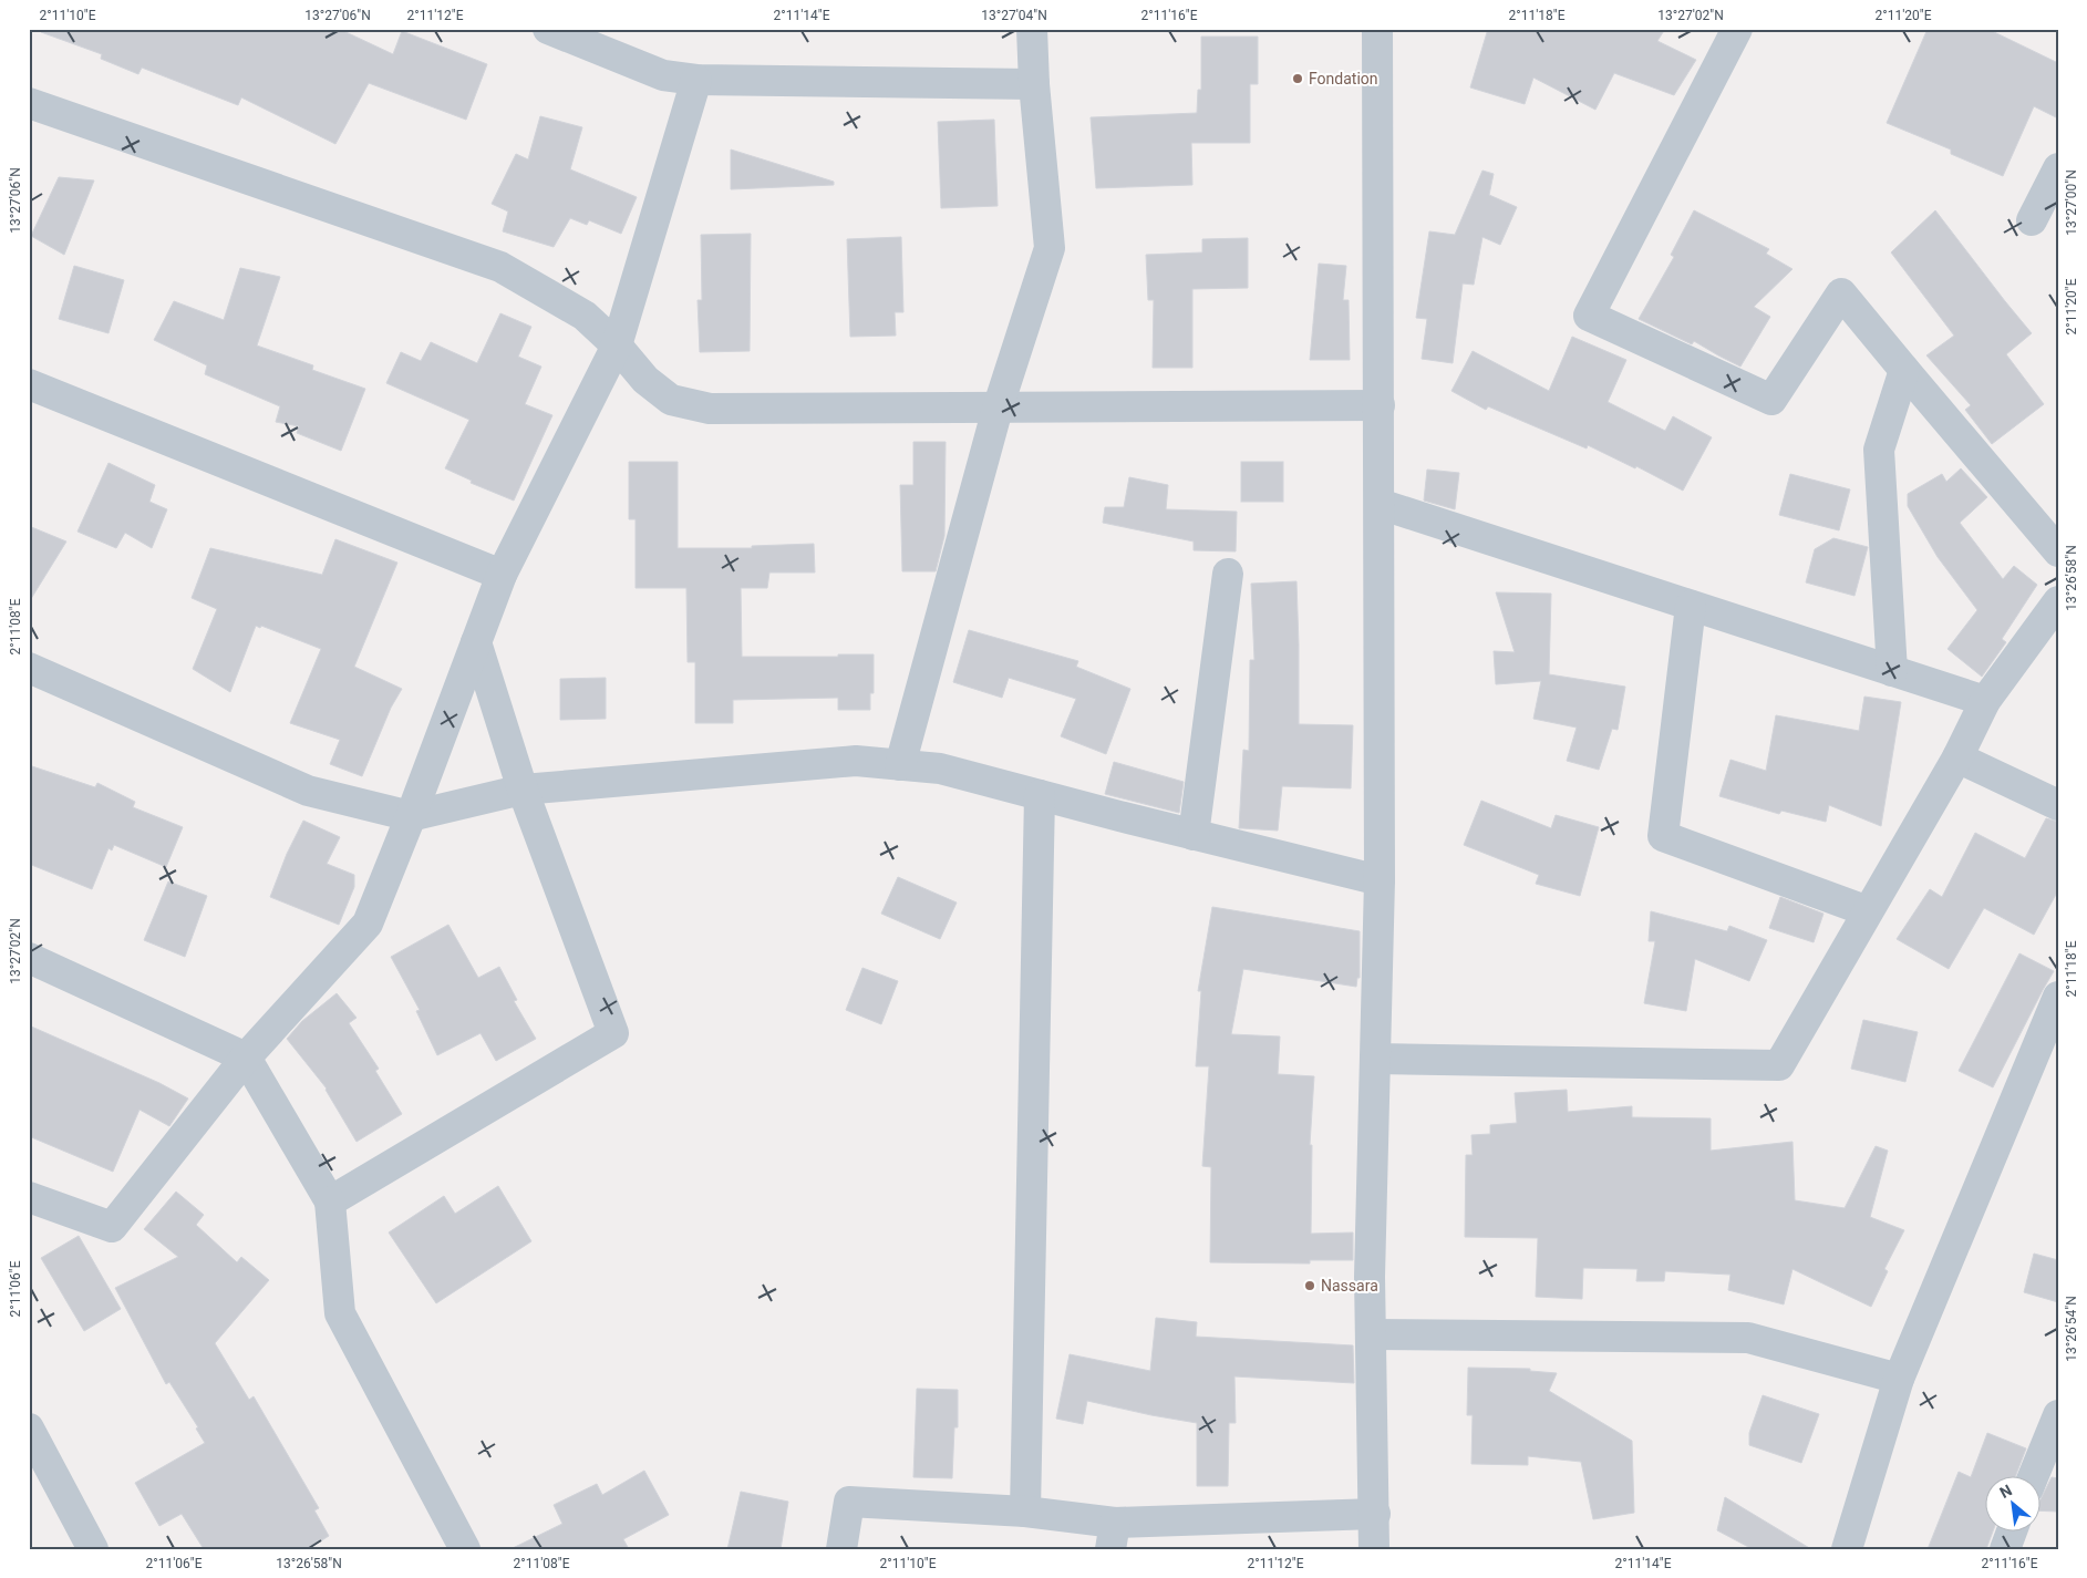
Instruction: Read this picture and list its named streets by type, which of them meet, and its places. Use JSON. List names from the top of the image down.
{
  "places": ["Fondation", "Nassara"],
  "north": "top left",
  "coordinates": [
    "2°11'10\"E",
    "13°27'06\"N",
    "2°11'12\"E",
    "2°11'14\"E",
    "13°27'04\"N",
    "2°11'16\"E",
    "2°11'18\"E",
    "13°27'02\"N",
    "2°11'20\"E",
    "13°27'00\"N",
    "13°26'58\"N",
    "2°11'08\"E",
    "2°11'06\"E",
    "13°26'54\"N"
  ]
}
